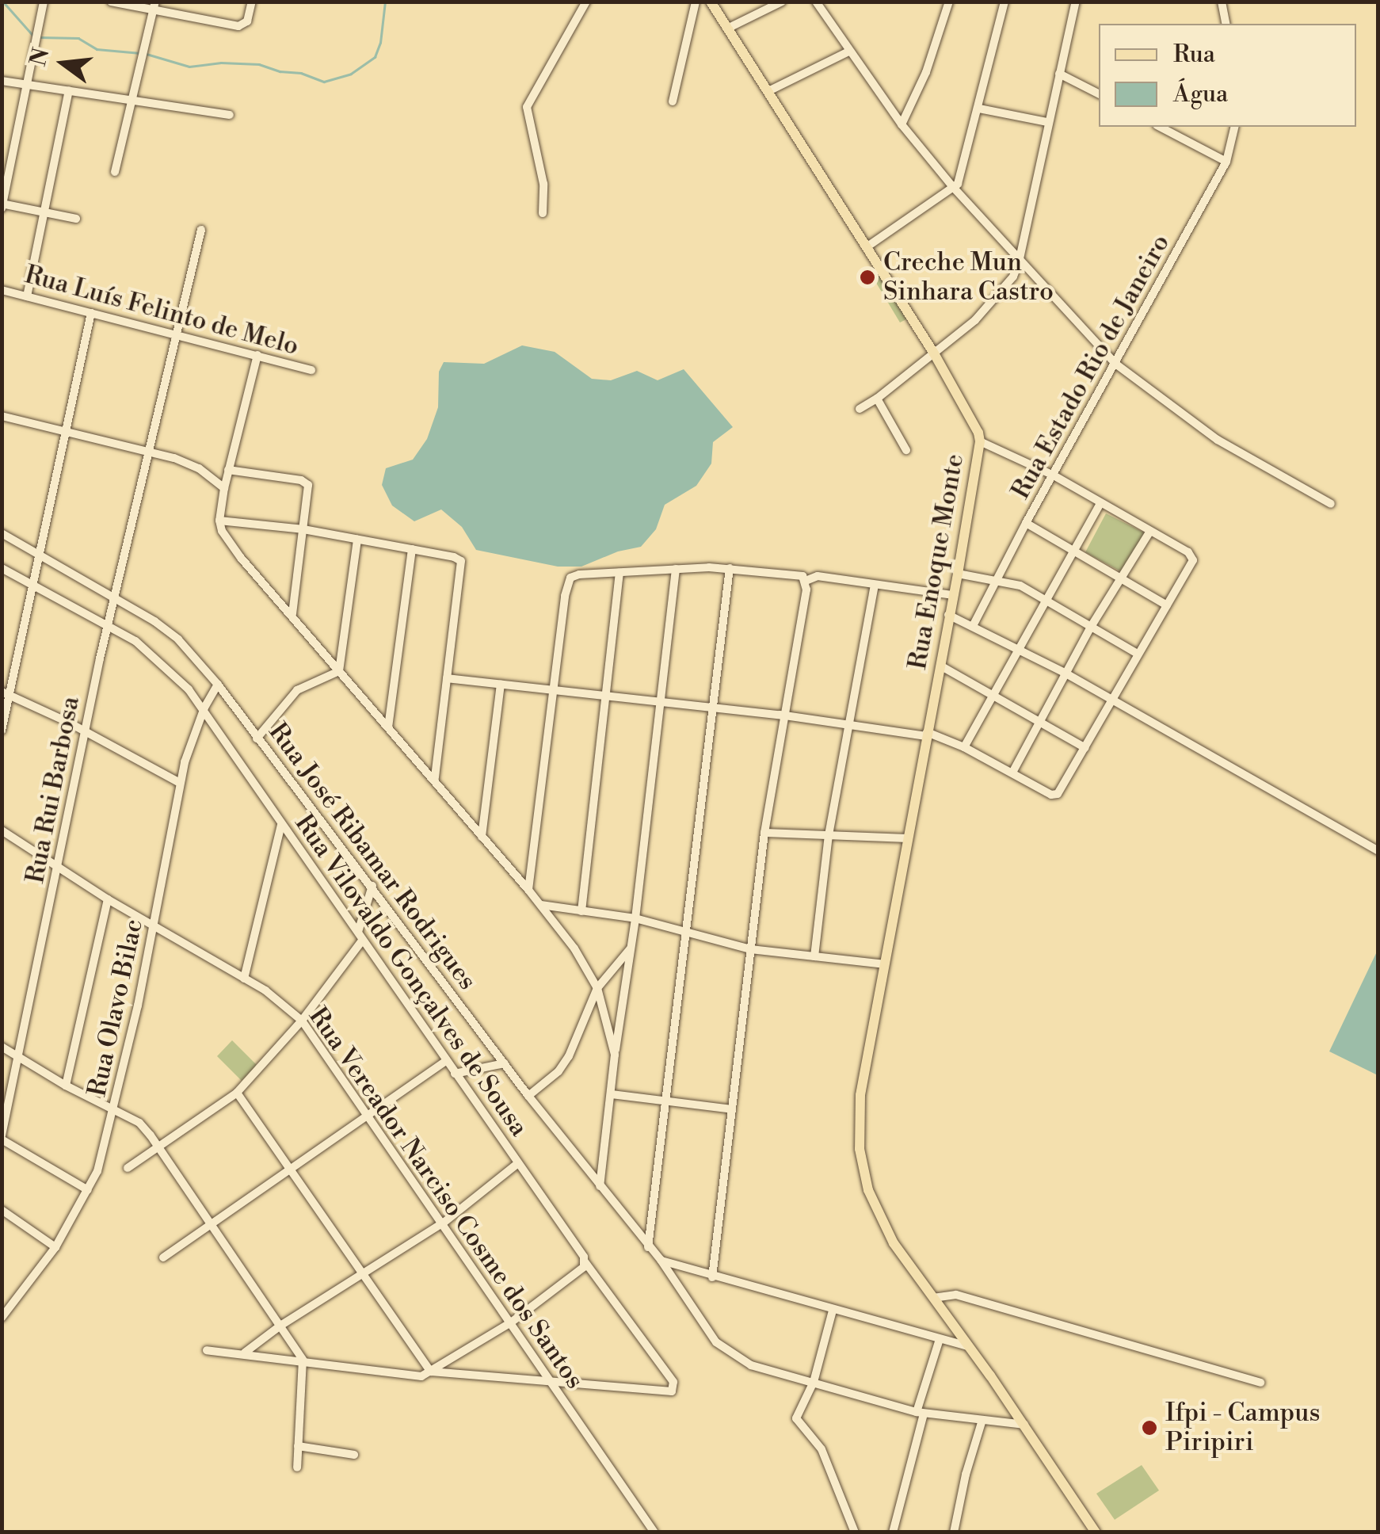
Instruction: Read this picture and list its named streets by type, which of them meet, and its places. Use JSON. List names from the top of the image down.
{
  "streets": {
    "main road": ["Rua Enoque Monte"],
    "street": [
      "Rua Luís Felinto de Melo",
      "Rua Estado Rio de Janeiro",
      "Rua Rui Barbosa",
      "Rua José Ribamar Rodrigues",
      "Rua Vilovaldo Gonçalves de Sousa",
      "Rua Olavo Bilac",
      "Rua Vereador Narciso Cosme dos Santos"
    ]
  },
  "crossings": [
    ["Rua Luís Felinto de Melo", "Rua Rui Barbosa"],
    ["Rua Enoque Monte", "Rua José Ribamar Rodrigues"],
    ["Rua Rui Barbosa", "Rua José Ribamar Rodrigues"],
    ["Rua Rui Barbosa", "Rua Vilovaldo Gonçalves de Sousa"],
    ["Rua Rui Barbosa", "Rua Vereador Narciso Cosme dos Santos"],
    ["Rua José Ribamar Rodrigues", "Rua Olavo Bilac"],
    ["Rua Vilovaldo Gonçalves de Sousa", "Rua Olavo Bilac"],
    ["Rua Vilovaldo Gonçalves de Sousa", "Rua Vereador Narciso Cosme dos Santos"],
    ["Rua Olavo Bilac", "Rua Vereador Narciso Cosme dos Santos"]
  ],
  "places": ["Creche Mun Sinhara Castro", "Ifpi - Campus Piripiri"],
  "legend": ["Rua", "Água"],
  "north": "left"
}
